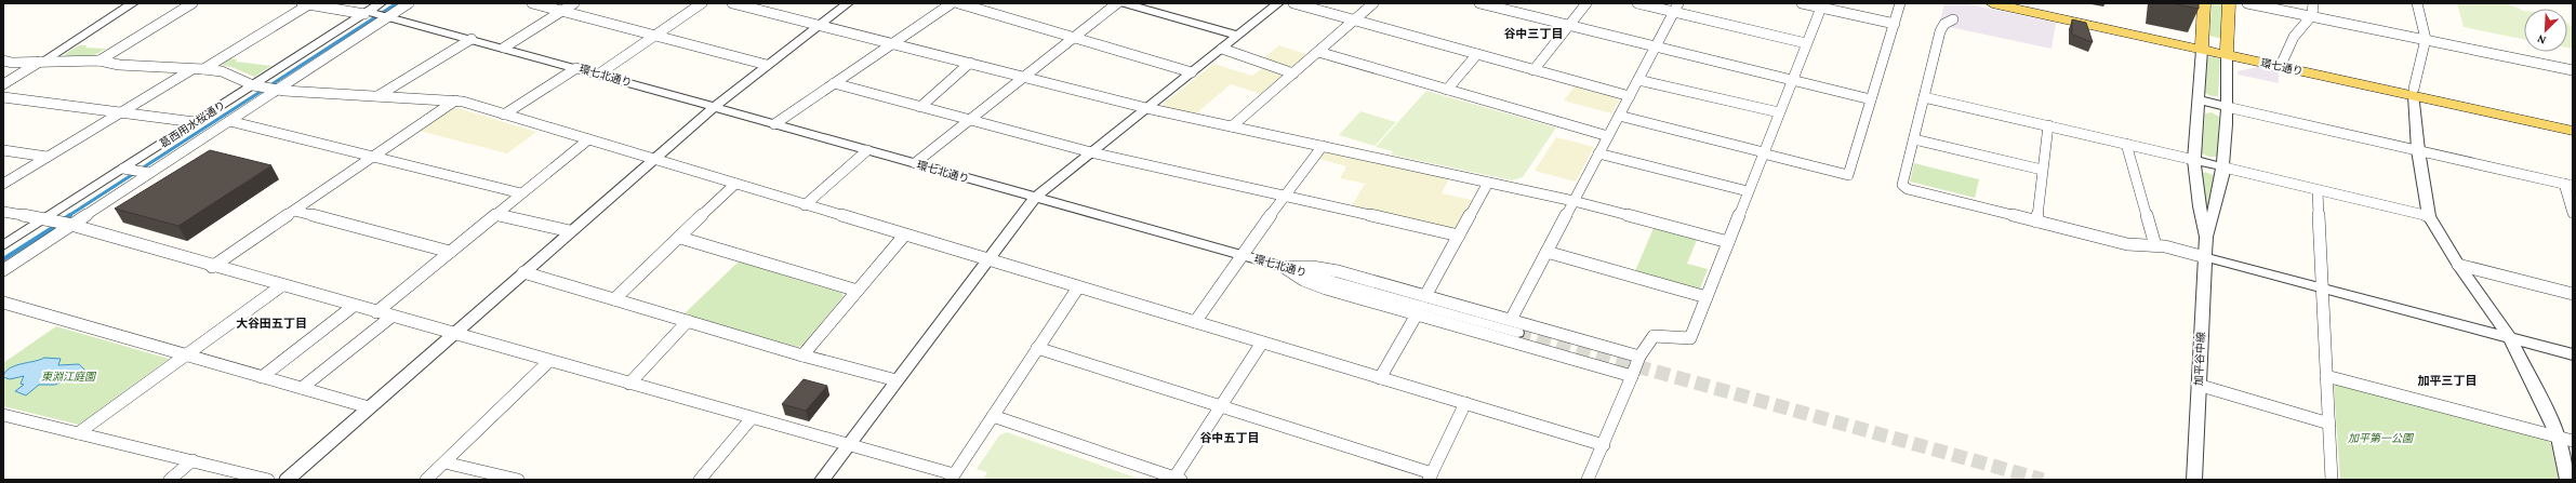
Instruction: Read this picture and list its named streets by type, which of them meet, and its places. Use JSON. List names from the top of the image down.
{
  "streets": {
    "main road": ["環七通り"],
    "street": ["環七北通り", "葛西用水桜通り", "加平谷中線"]
  },
  "crossings": [
    ["環七通り", "加平谷中線"],
    ["環七北通り", "葛西用水桜通り"]
  ],
  "districts": [
    "谷中三丁目",
    "大谷田五丁目",
    "加平三丁目",
    "谷中五丁目"
  ],
  "parks": ["東淵江庭園", "加平第一公園"],
  "north": "bottom left"
}
